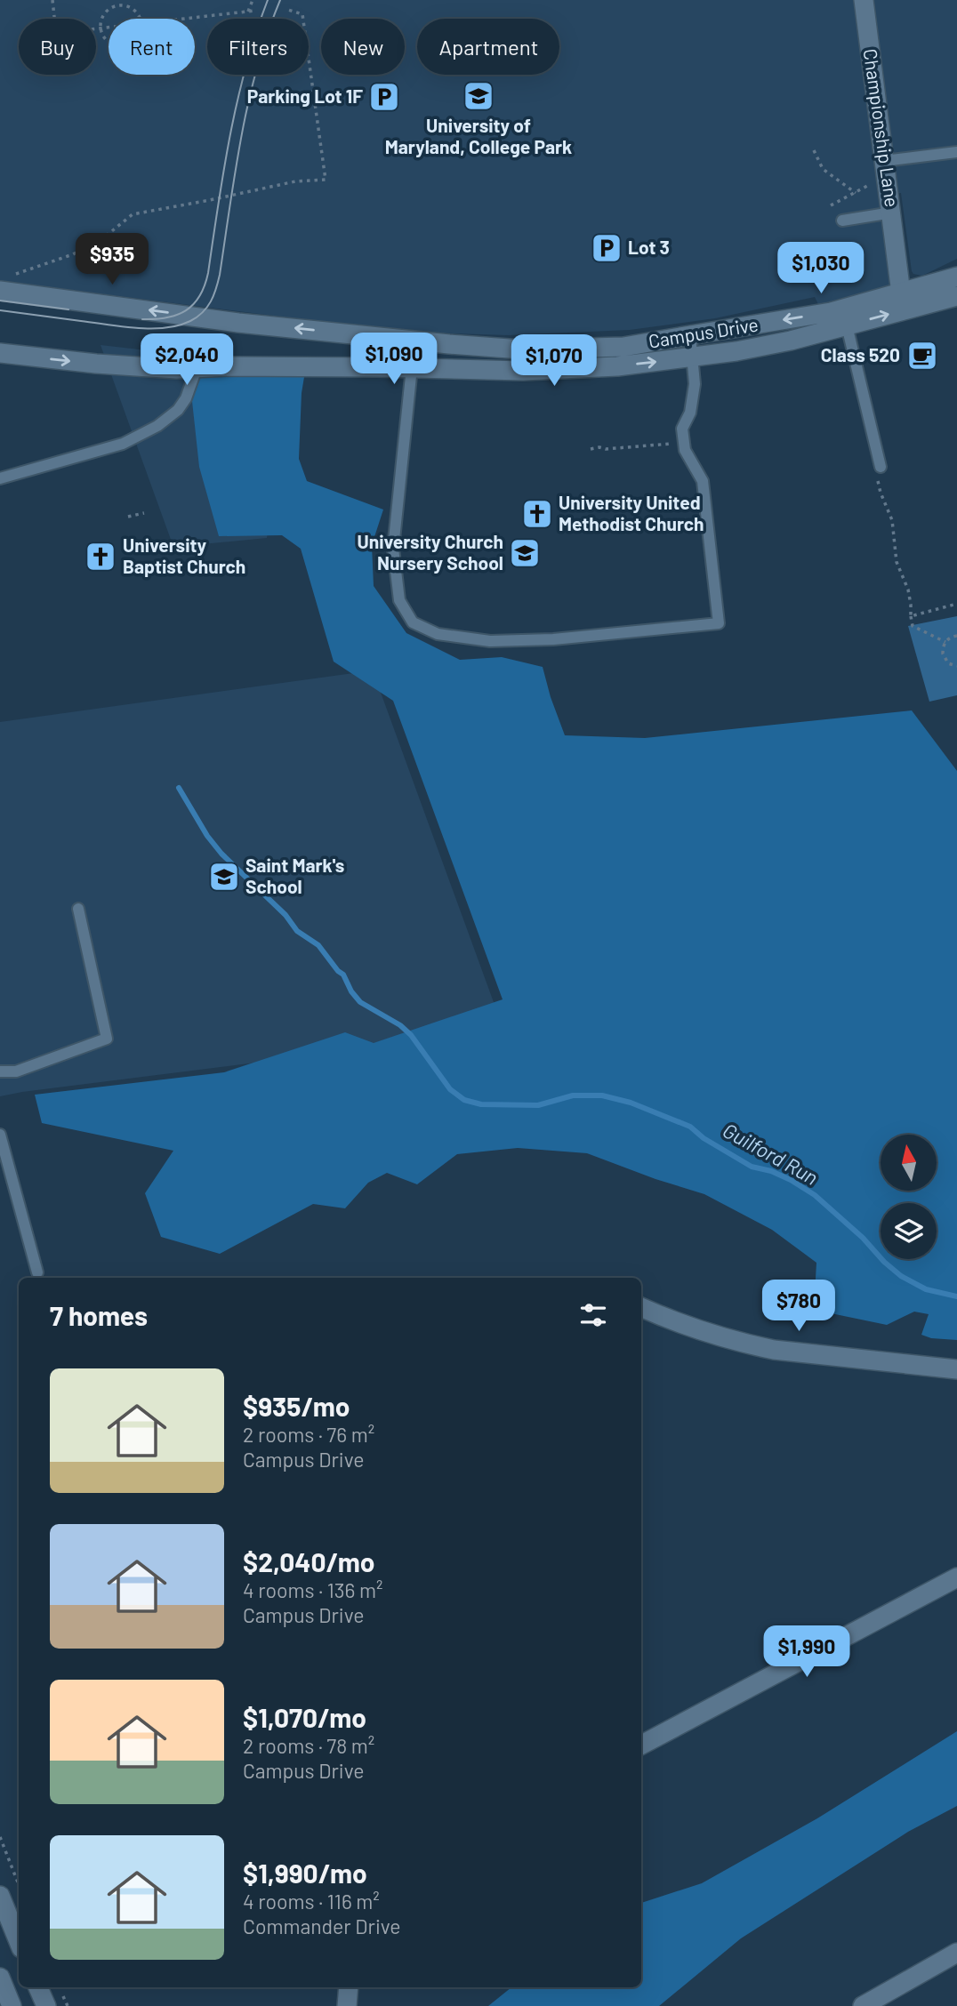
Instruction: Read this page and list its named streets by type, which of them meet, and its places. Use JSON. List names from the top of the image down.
{
  "streets": {
    "street": ["Championship Lane", "Campus Drive"]
  },
  "crossings": [
    ["Championship Lane", "Campus Drive"]
  ],
  "water": ["Guilford Run"],
  "places": {
    "school or university": ["University of Maryland, College Park", "University Church Nursery School", "Saint Mark's School"],
    "parking": ["Parking Lot 1F", "Lot 3"],
    "cafe": ["Class 520"],
    "church": ["University United Methodist Church", "University Baptist Church"]
  },
  "north": "top",
  "page": {
    "chip": [
      "Buy",
      "Rent",
      "Filters",
      "New",
      "Apartment"
    ],
    "price": [
      "$935",
      "$1,030",
      "$1,090",
      "$2,040",
      "$1,070",
      "$780",
      "$1,990"
    ],
    "heading": "7 homes",
    "list": [
      {
        "name": "$935/mo",
        "note": "2 rooms · 76 m² · Campus Drive"
      },
      {
        "name": "$2,040/mo",
        "note": "4 rooms · 136 m² · Campus Drive"
      },
      {
        "name": "$1,070/mo",
        "note": "2 rooms · 78 m² · Campus Drive"
      },
      {
        "name": "$1,990/mo",
        "note": "4 rooms · 116 m² · Commander Drive"
      }
    ]
  }
}
